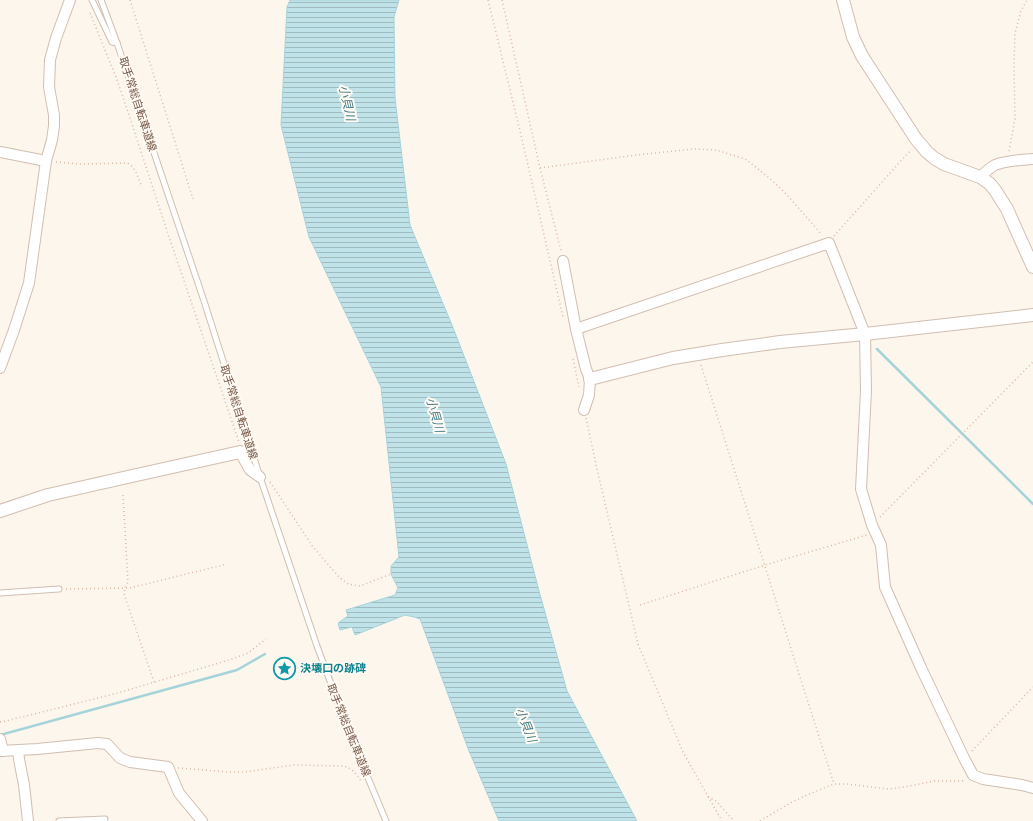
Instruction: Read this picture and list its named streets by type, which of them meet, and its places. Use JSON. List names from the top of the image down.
{
  "streets": {
    "lane": ["取手常総自転車道線"]
  },
  "water": ["小貝川"],
  "places": {
    "place": ["決壊口の跡碑"]
  }
}
